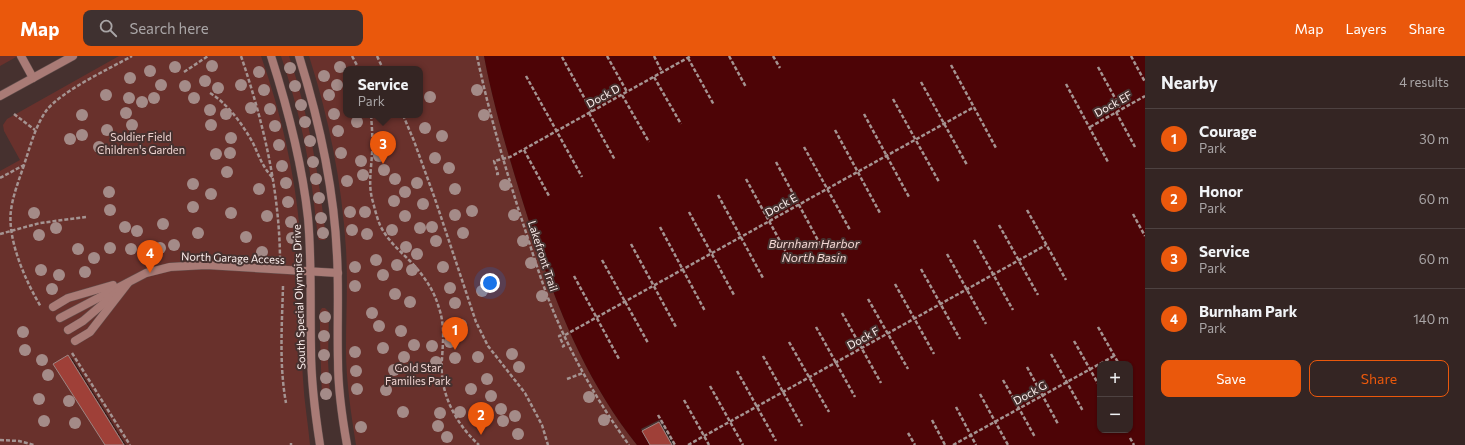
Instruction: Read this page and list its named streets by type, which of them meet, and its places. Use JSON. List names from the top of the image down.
{
  "streets": {
    "street": ["North Garage Access", "South Special Olympics Drive"],
    "path": [
      "Dock D",
      "Dock EF",
      "Dock E",
      "Lakefront Trail",
      "Dock F",
      "Dock G"
    ]
  },
  "crossings": [
    ["Dock D", "Lakefront Trail"],
    ["Dock E", "Lakefront Trail"],
    ["North Garage Access", "South Special Olympics Drive"]
  ],
  "water": ["Burnham Harbor North Basin"],
  "parks": ["Soldier Field Children's Garden", "Gold Star Families Park"],
  "page": {
    "header": "Map",
    "search": "Search here",
    "nav": ["Map", "Layers", "Share"],
    "heading": ["Nearby", "4 results"],
    "popup": ["Service", "Park"],
    "list": [
      {
        "mark": "1",
        "name": "Courage",
        "note": "Park",
        "value": "30 m"
      },
      {
        "mark": "2",
        "name": "Honor",
        "note": "Park",
        "value": "60 m"
      },
      {
        "mark": "3",
        "name": "Service",
        "note": "Park",
        "value": "60 m"
      },
      {
        "mark": "4",
        "name": "Burnham Park",
        "note": "Park",
        "value": "140 m"
      }
    ],
    "pins": [
      "3",
      "4",
      "1",
      "2"
    ],
    "buttons": ["Save", "Share"],
    "map_buttons": ["+", "−"]
  }
}
